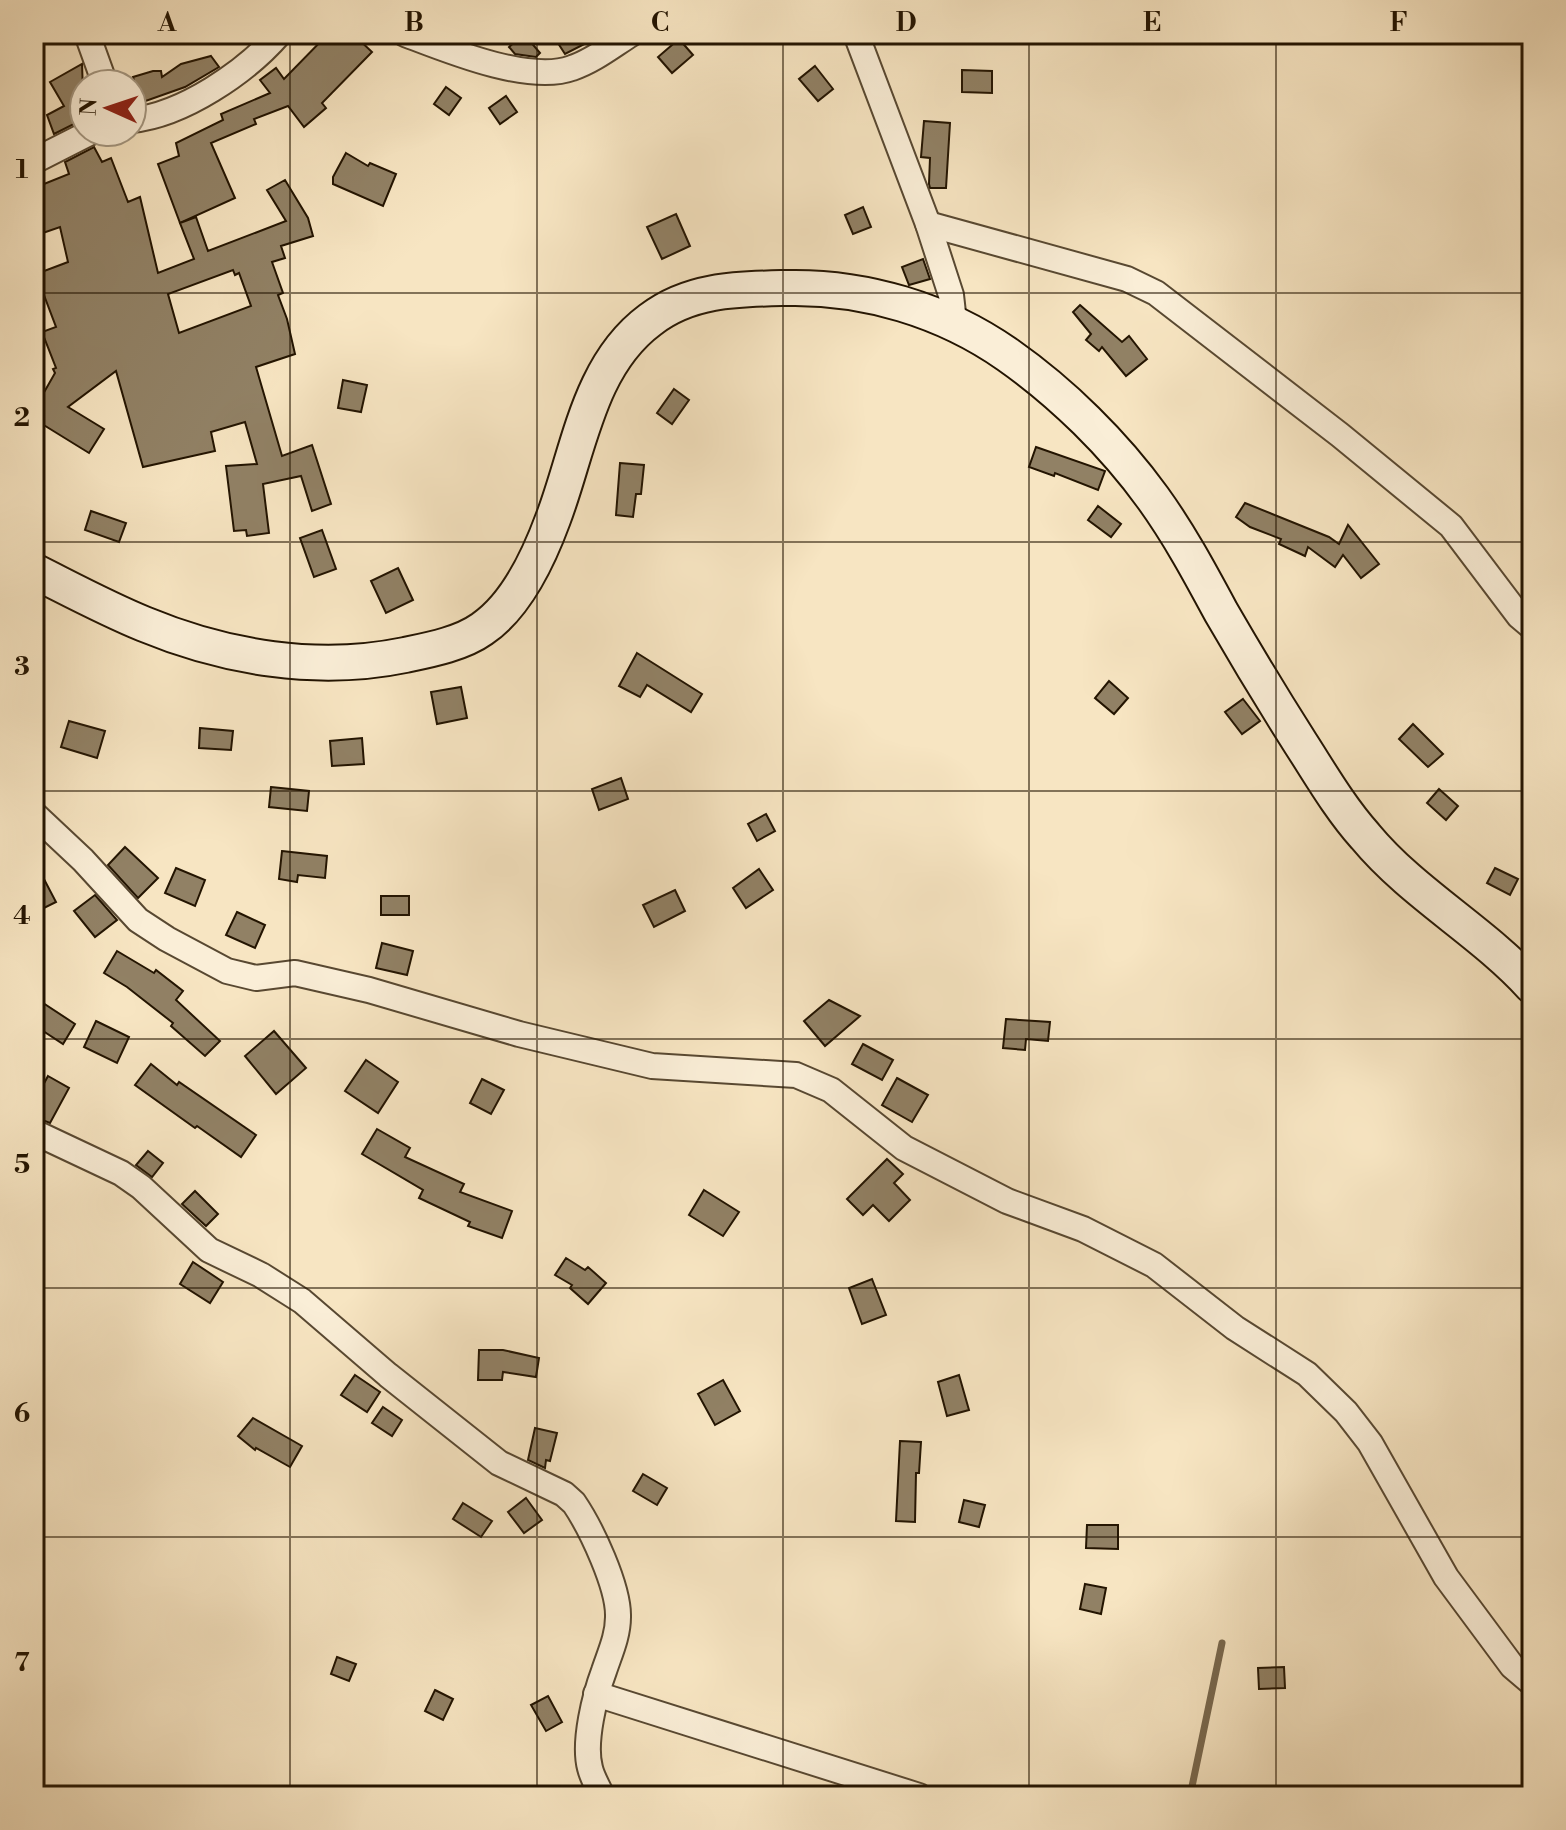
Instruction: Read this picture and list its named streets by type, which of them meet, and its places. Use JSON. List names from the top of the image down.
{
  "north": "left",
  "grid": {
    "columns": [
      "A",
      "B",
      "C",
      "D",
      "E",
      "F"
    ],
    "rows": [
      "1",
      "2",
      "3",
      "4",
      "5",
      "6",
      "7"
    ]
  }
}
